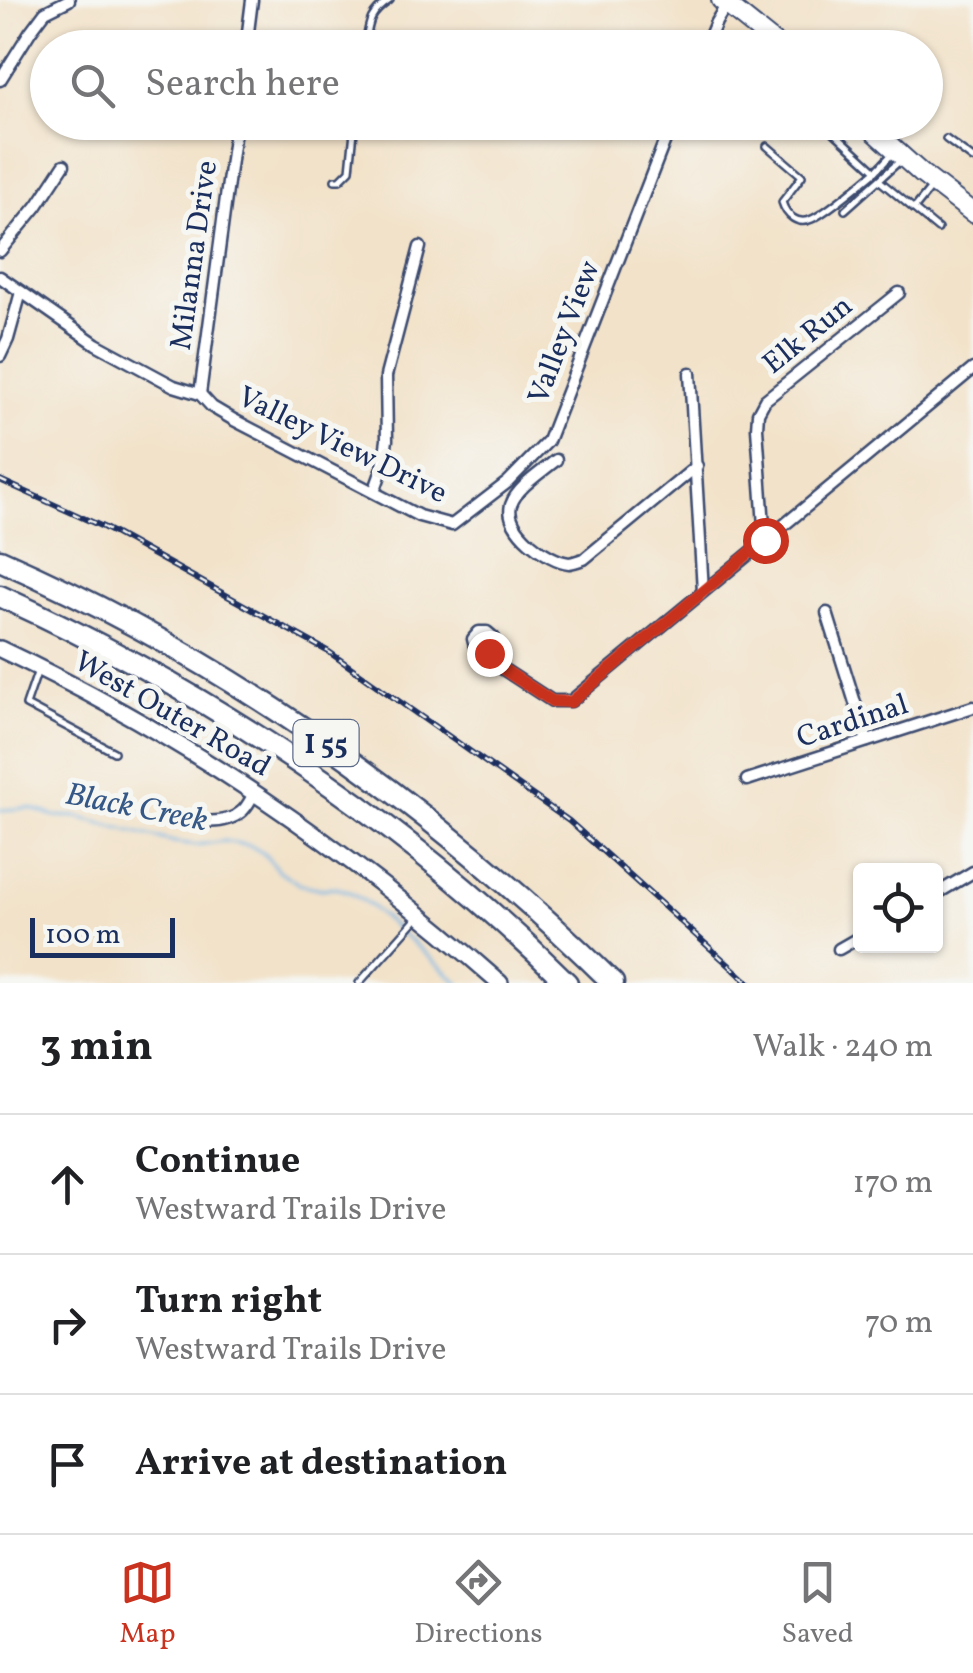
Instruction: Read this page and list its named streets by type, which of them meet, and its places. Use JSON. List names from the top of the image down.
{
  "streets": {
    "highway": ["I 55"],
    "street": [
      "Milanna Drive",
      "Valley View",
      "Elk Run",
      "Valley View Drive",
      "West Outer Road",
      "Cardinal"
    ]
  },
  "crossings": [
    ["Milanna Drive", "Valley View Drive"],
    ["Valley View", "Valley View Drive"]
  ],
  "water": ["Black Creek"],
  "scale_bar": "100 m",
  "page": {
    "search": "Search here",
    "scale": "100 m",
    "heading": ["3 min", "Walk · 240 m"],
    "list": [
      ["Continue", "Westward Trails Drive", "170 m"],
      ["Turn right", "Westward Trails Drive", "70 m"],
      "Arrive at destination"
    ],
    "nav": ["Map", "Directions", "Saved"]
  }
}
